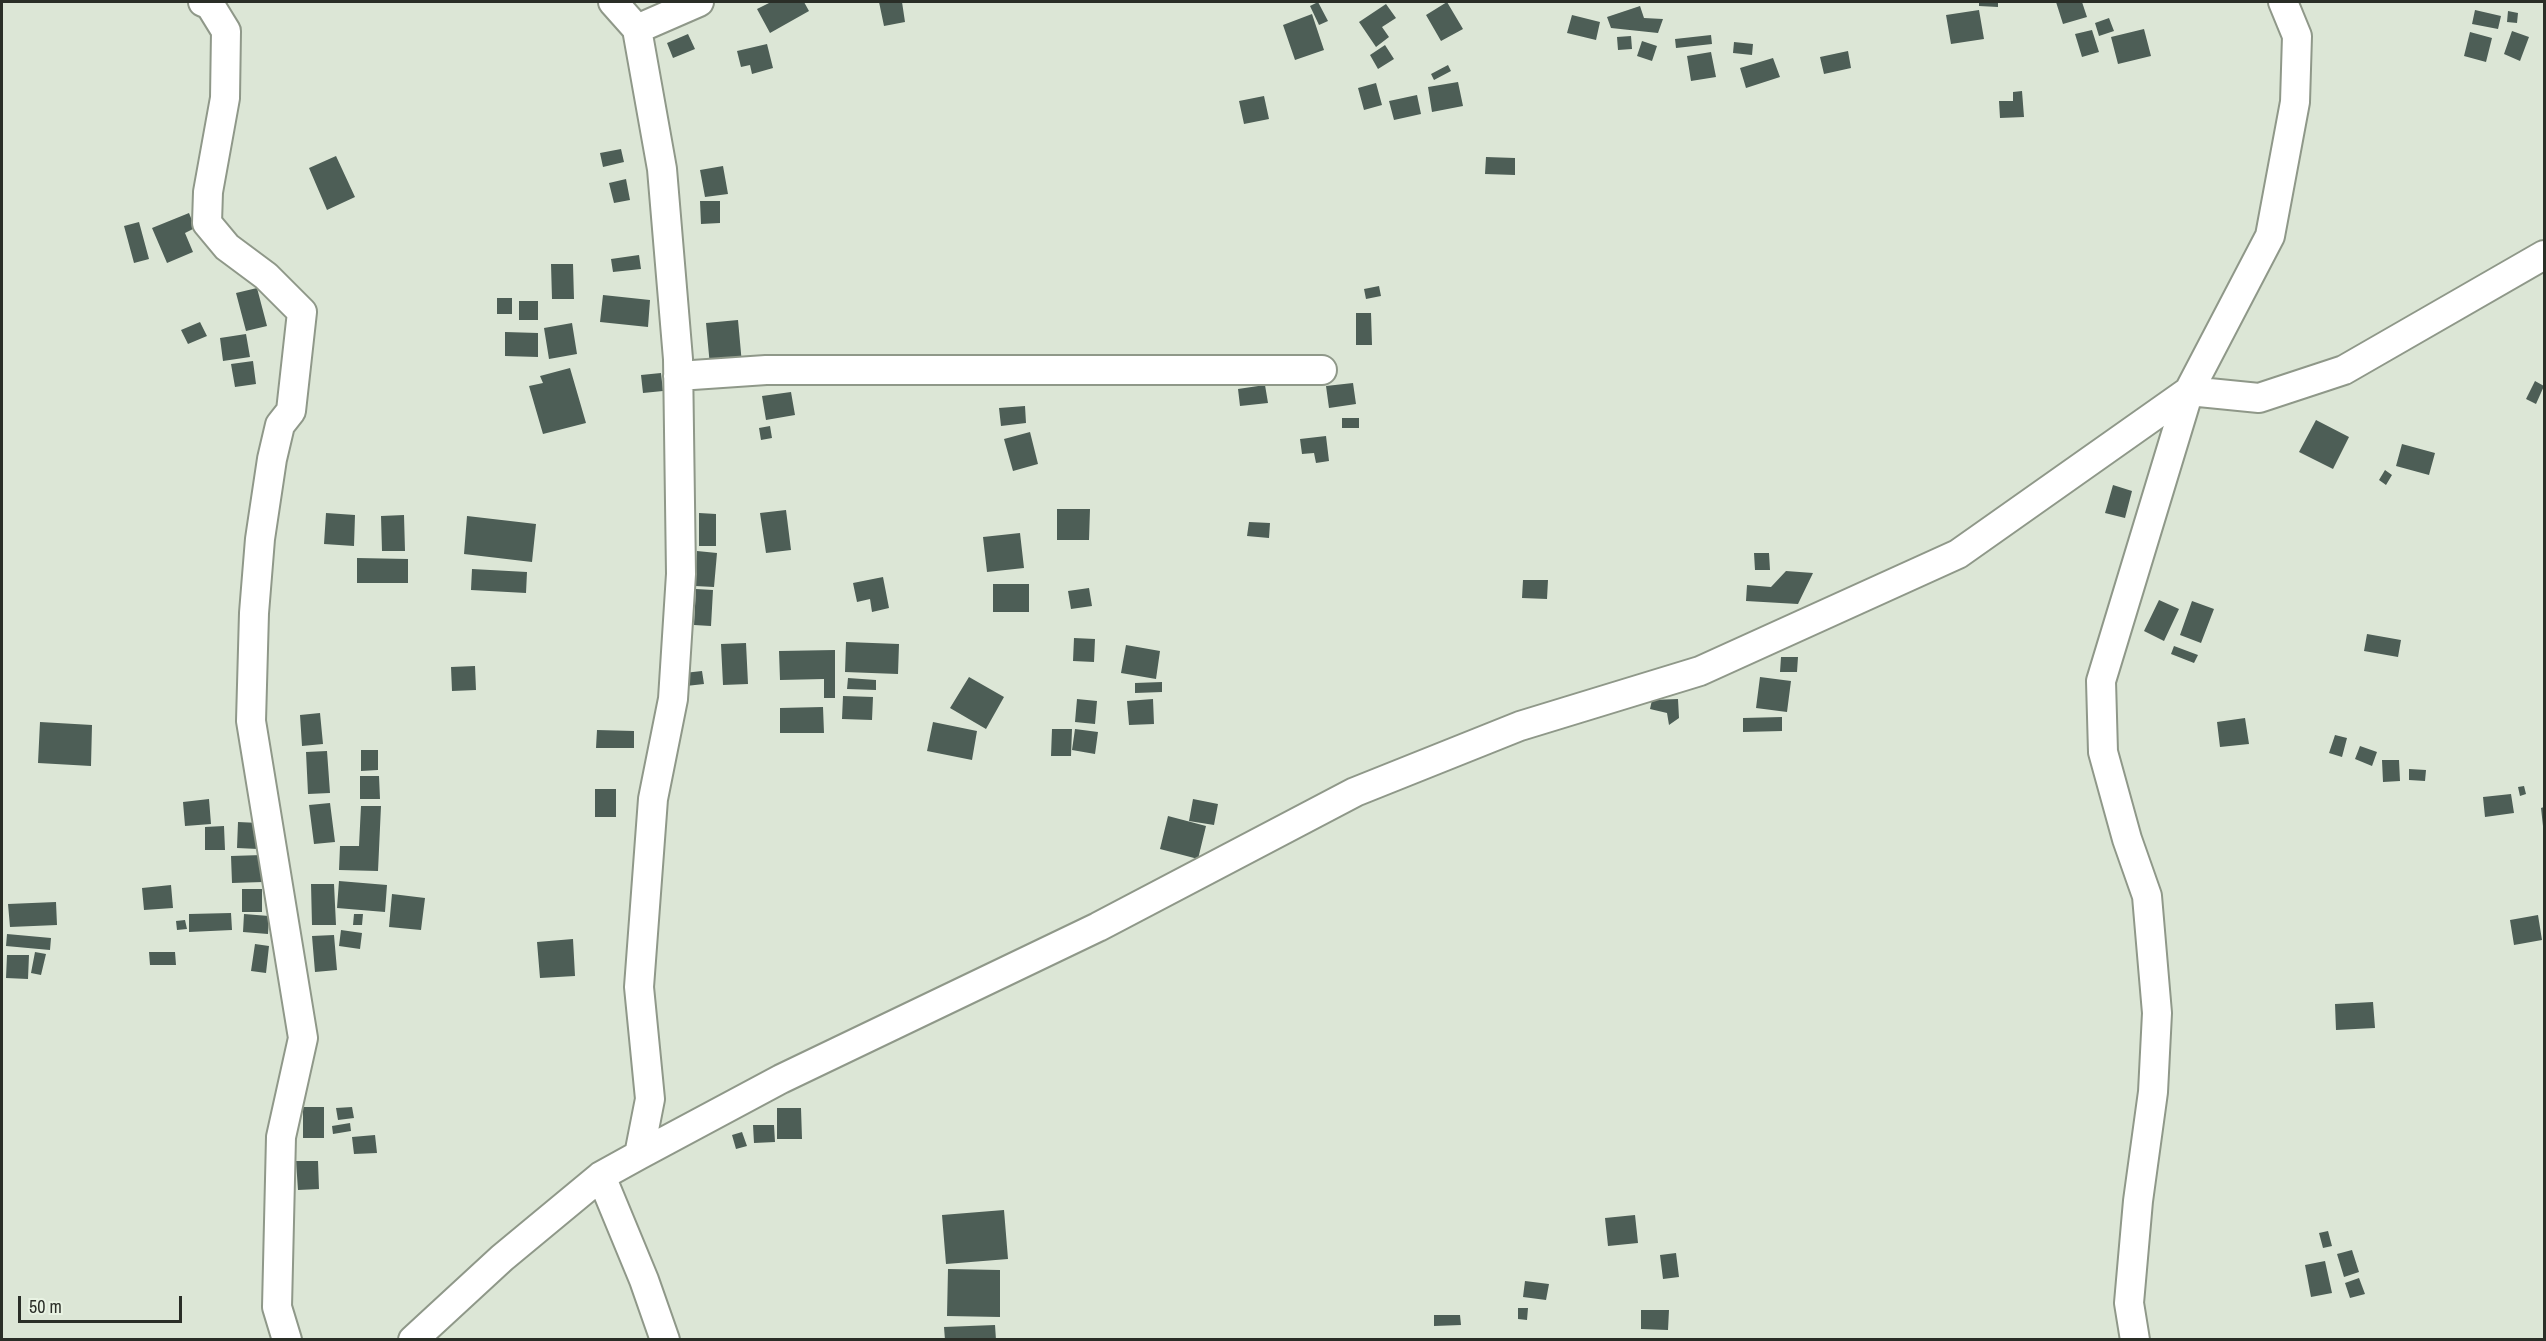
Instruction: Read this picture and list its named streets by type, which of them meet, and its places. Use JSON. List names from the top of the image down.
{
  "scale_bar": "50 m"
}
